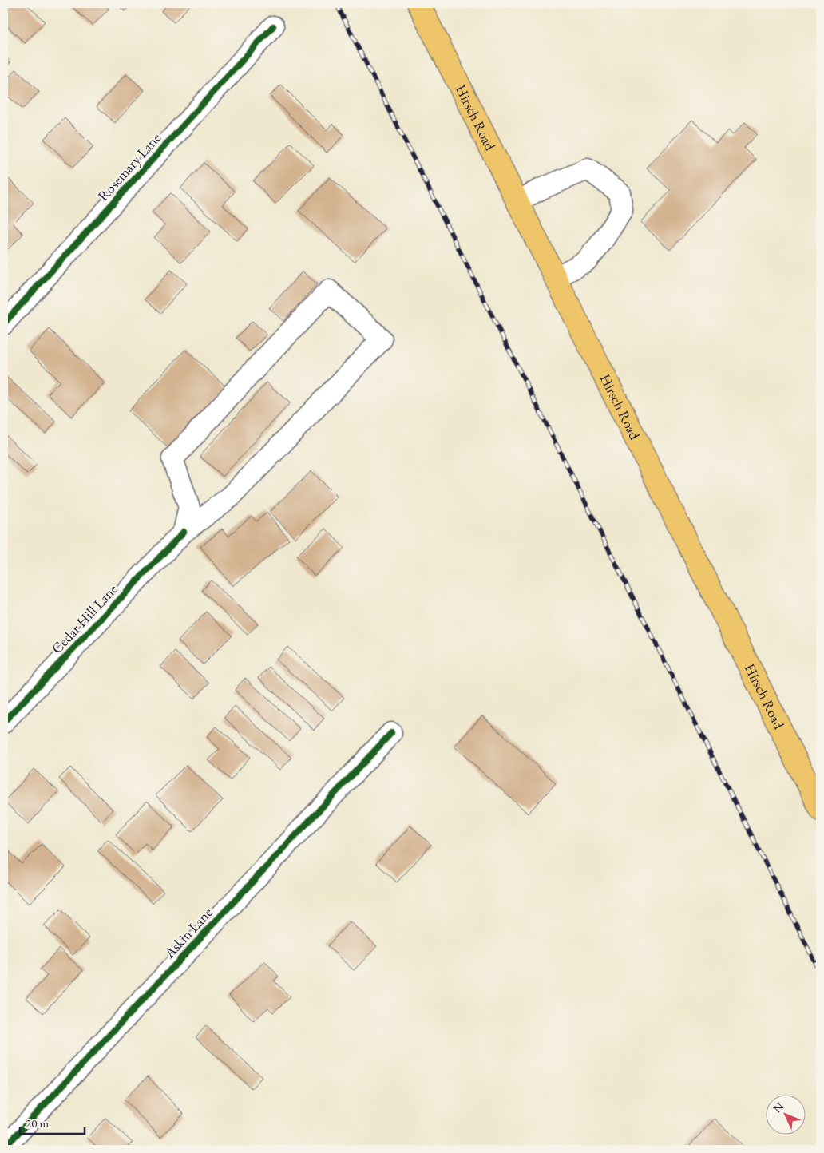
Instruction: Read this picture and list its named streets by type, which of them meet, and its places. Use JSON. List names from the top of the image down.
{
  "streets": {
    "main road": ["Hirsch Road"],
    "street": ["Rosemary Lane", "Cedar Hill Lane", "Askin Lane"]
  },
  "scale_bar": "20 m",
  "north": "top left"
}
